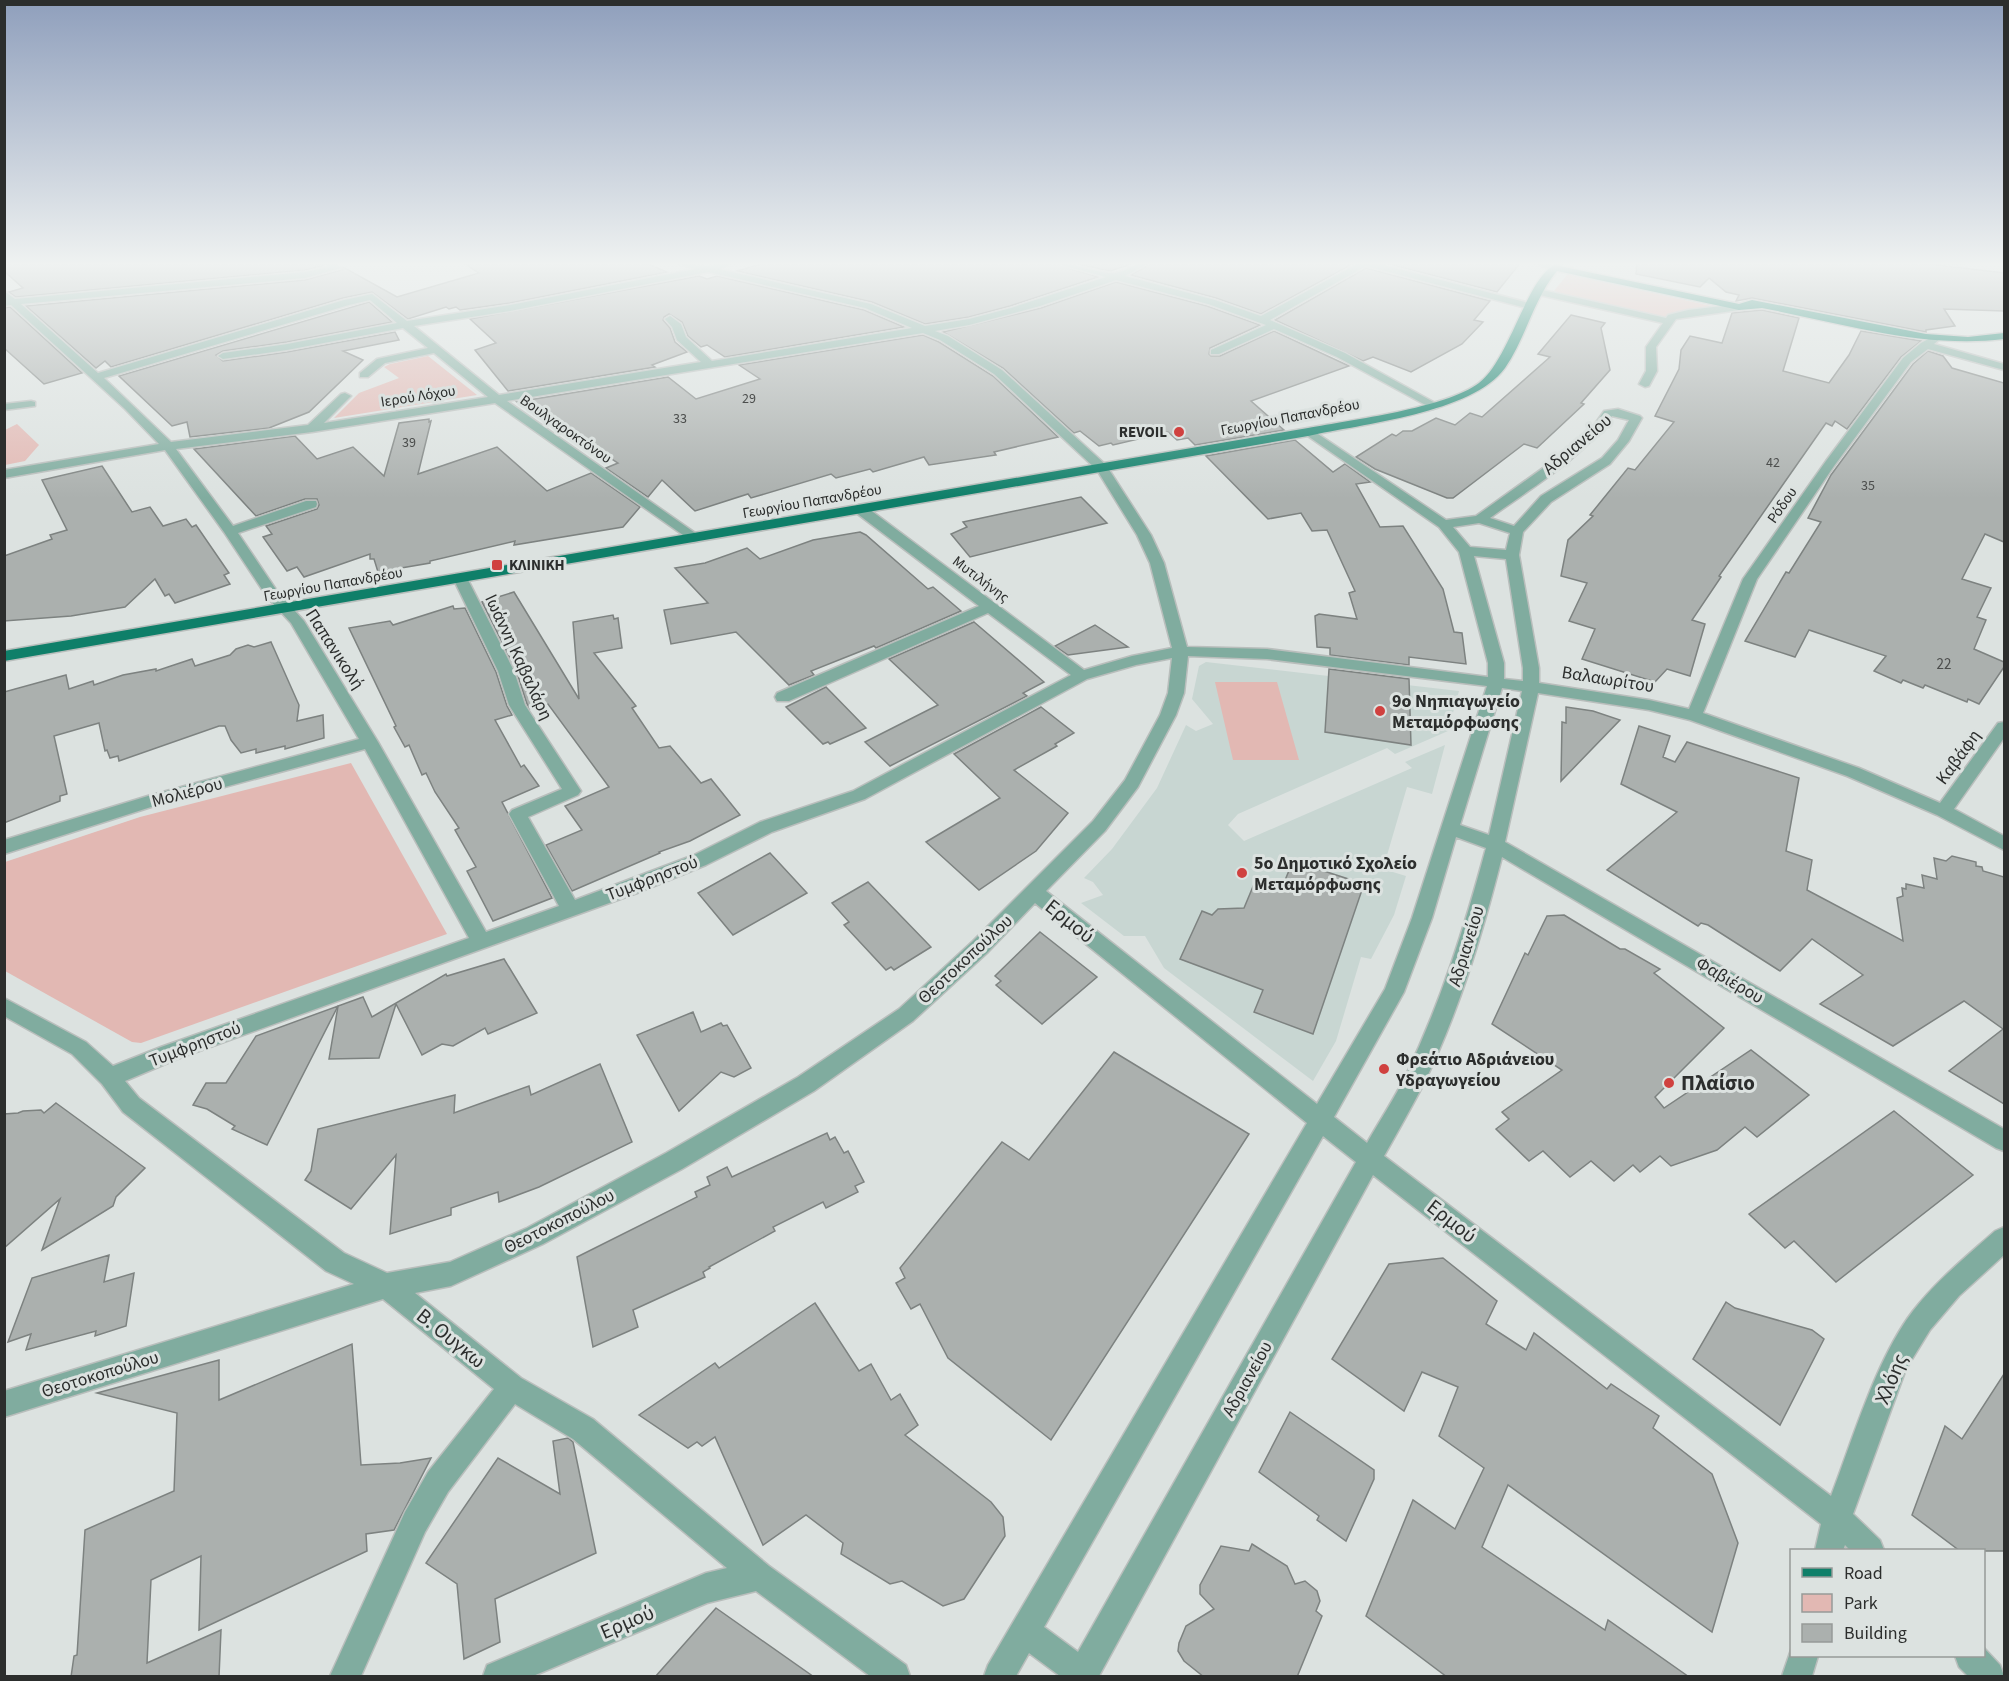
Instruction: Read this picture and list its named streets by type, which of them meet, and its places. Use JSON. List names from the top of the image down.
{
  "streets": {
    "main road": ["Γεωργίου Παπανδρέου"],
    "street": [
      "Ιερού Λόχου",
      "Βουλγαροκτόνου",
      "Αδριανείου",
      "Ρόδου",
      "Μυτιλήνης",
      "Παπανικολή",
      "Ιωάννη Καβαλάρη",
      "Βαλαωρίτου",
      "Καβάφη",
      "Μολιέρου",
      "Τυμφρηστού",
      "Ερμού",
      "Θεοτοκοπούλου",
      "Φαβιέρου",
      "Β. Ουγκω",
      "Χλόης"
    ]
  },
  "crossings": [
    ["Ιερού Λόχου", "Βουλγαροκτόνου"],
    ["Ιερού Λόχου", "Παπανικολή"],
    ["Γεωργίου Παπανδρέου", "Βουλγαροκτόνου"],
    ["Γεωργίου Παπανδρέου", "Μυτιλήνης"],
    ["Γεωργίου Παπανδρέου", "Παπανικολή"],
    ["Γεωργίου Παπανδρέου", "Ιωάννη Καβαλάρη"],
    ["Γεωργίου Παπανδρέου", "Θεοτοκοπούλου"],
    ["Βουλγαροκτόνου", "Παπανικολή"],
    ["Αδριανείου", "Βαλαωρίτου"],
    ["Αδριανείου", "Ερμού"],
    ["Αδριανείου", "Φαβιέρου"],
    ["Ρόδου", "Βαλαωρίτου"],
    ["Μυτιλήνης", "Τυμφρηστού"],
    ["Παπανικολή", "Μολιέρου"],
    ["Παπανικολή", "Τυμφρηστού"],
    ["Ιωάννη Καβαλάρη", "Τυμφρηστού"],
    ["Βαλαωρίτου", "Καβάφη"],
    ["Βαλαωρίτου", "Τυμφρηστού"],
    ["Βαλαωρίτου", "Θεοτοκοπούλου"],
    ["Τυμφρηστού", "Θεοτοκοπούλου"],
    ["Τυμφρηστού", "Β. Ουγκω"],
    ["Ερμού", "Θεοτοκοπούλου"],
    ["Ερμού", "Β. Ουγκω"],
    ["Ερμού", "Χλόης"],
    ["Θεοτοκοπούλου", "Β. Ουγκω"]
  ],
  "places": {
    "other": [
      "REVOIL",
      "9ο Νηπιαγωγείο Μεταμόρφωσης",
      "5ο Δημοτικό Σχολείο Μεταμόρφωσης",
      "Φρεάτιο Αδριάνειου Υδραγωγείου",
      "Πλαίσιο"
    ],
    "transit": ["ΚΛΙΝΙΚΗ"]
  },
  "house_numbers": [
    "29",
    "33",
    "39",
    "42",
    "35",
    "22"
  ],
  "legend": ["Road", "Park", "Building"]
}
